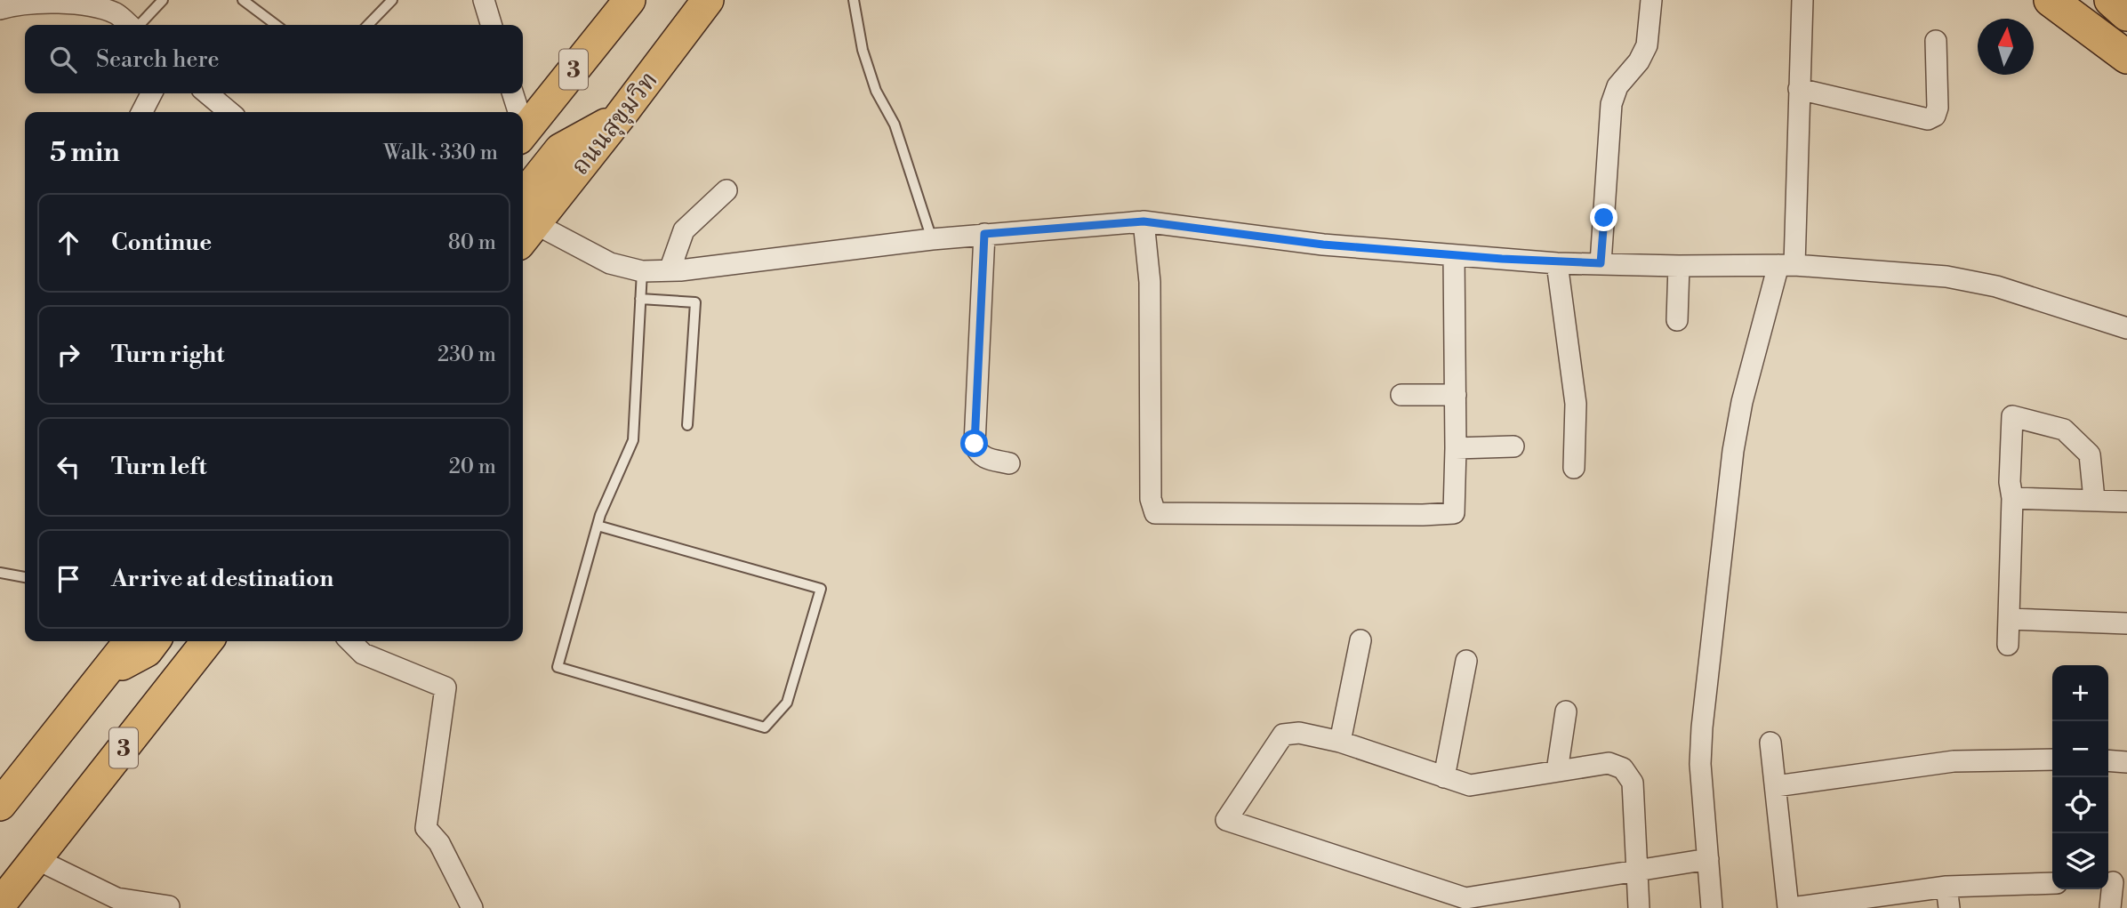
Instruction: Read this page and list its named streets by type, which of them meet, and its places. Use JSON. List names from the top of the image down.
{
  "streets": {
    "main road": ["3", "ถนนสุขุมวิท"]
  },
  "north": "top",
  "page": {
    "search": "Search here",
    "heading": ["5 min", "Walk · 330 m"],
    "list": [
      ["Continue", "80 m"],
      ["Turn right", "230 m"],
      ["Turn left", "20 m"],
      "Arrive at destination"
    ],
    "map_buttons": ["+", "−"]
  }
}
